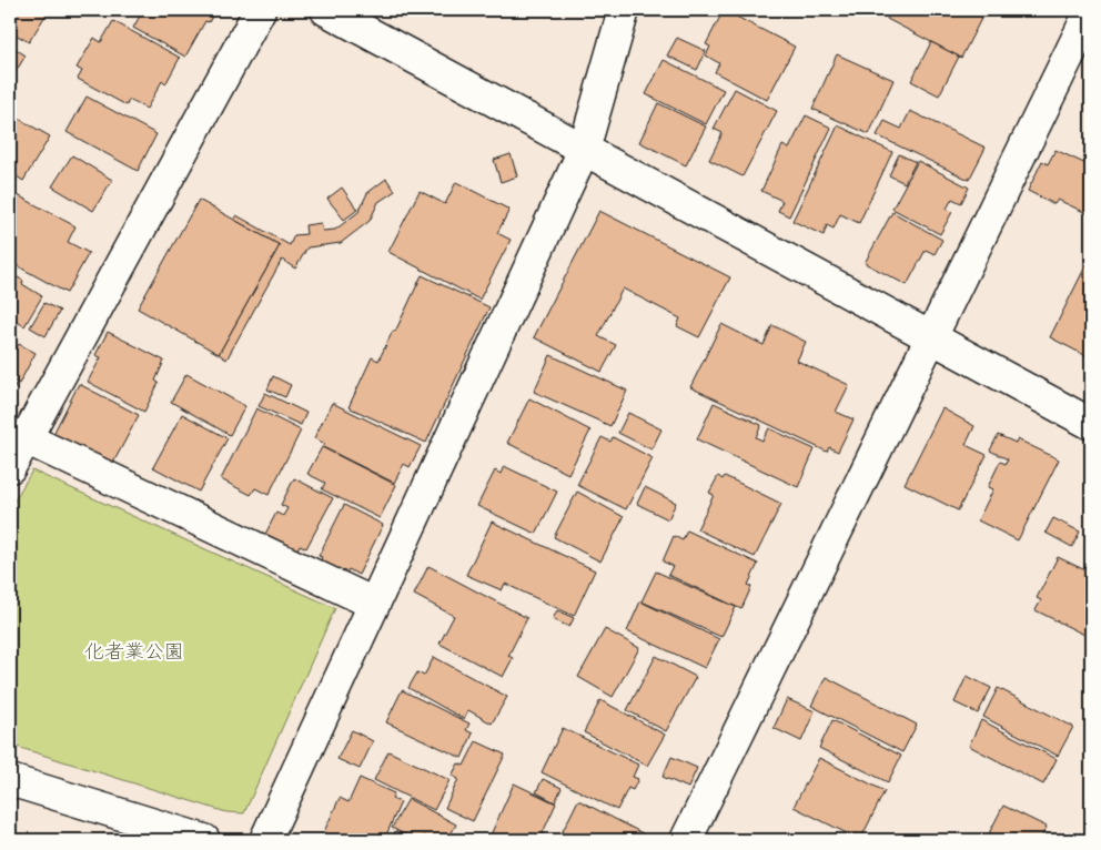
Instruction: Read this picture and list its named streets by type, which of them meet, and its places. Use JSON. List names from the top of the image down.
{
  "parks": ["化者業公園"]
}
